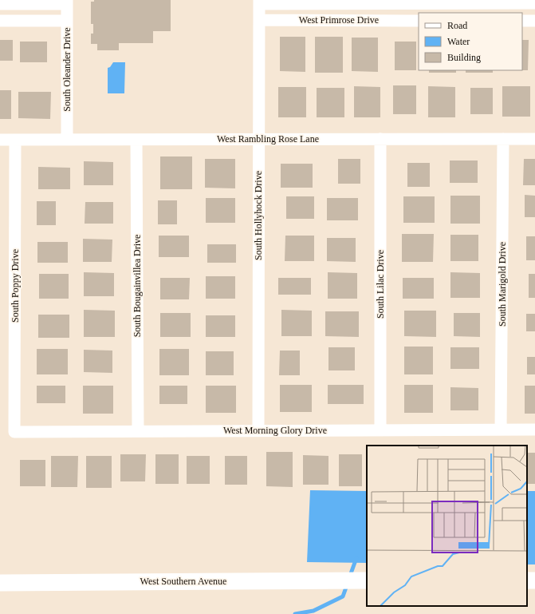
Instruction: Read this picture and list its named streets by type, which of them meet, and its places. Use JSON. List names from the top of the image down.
{
  "streets": {
    "main road": ["West Southern Avenue"],
    "street": [
      "West Primrose Drive",
      "South Oleander Drive",
      "West Rambling Rose Lane",
      "South Hollyhock Drive",
      "South Lilac Drive",
      "South Marigold Drive",
      "South Poppy Drive",
      "South Bougainvillea Drive",
      "West Morning Glory Drive"
    ]
  },
  "crossings": [
    ["West Primrose Drive", "South Hollyhock Drive"],
    ["South Oleander Drive", "West Rambling Rose Lane"],
    ["West Rambling Rose Lane", "South Hollyhock Drive"],
    ["West Rambling Rose Lane", "South Lilac Drive"],
    ["West Rambling Rose Lane", "South Marigold Drive"],
    ["West Rambling Rose Lane", "South Poppy Drive"],
    ["West Rambling Rose Lane", "South Bougainvillea Drive"],
    ["South Hollyhock Drive", "West Morning Glory Drive"],
    ["South Lilac Drive", "West Morning Glory Drive"],
    ["South Marigold Drive", "West Morning Glory Drive"],
    ["South Poppy Drive", "West Morning Glory Drive"],
    ["South Bougainvillea Drive", "West Morning Glory Drive"]
  ],
  "legend": ["Road", "Water", "Building"]
}
